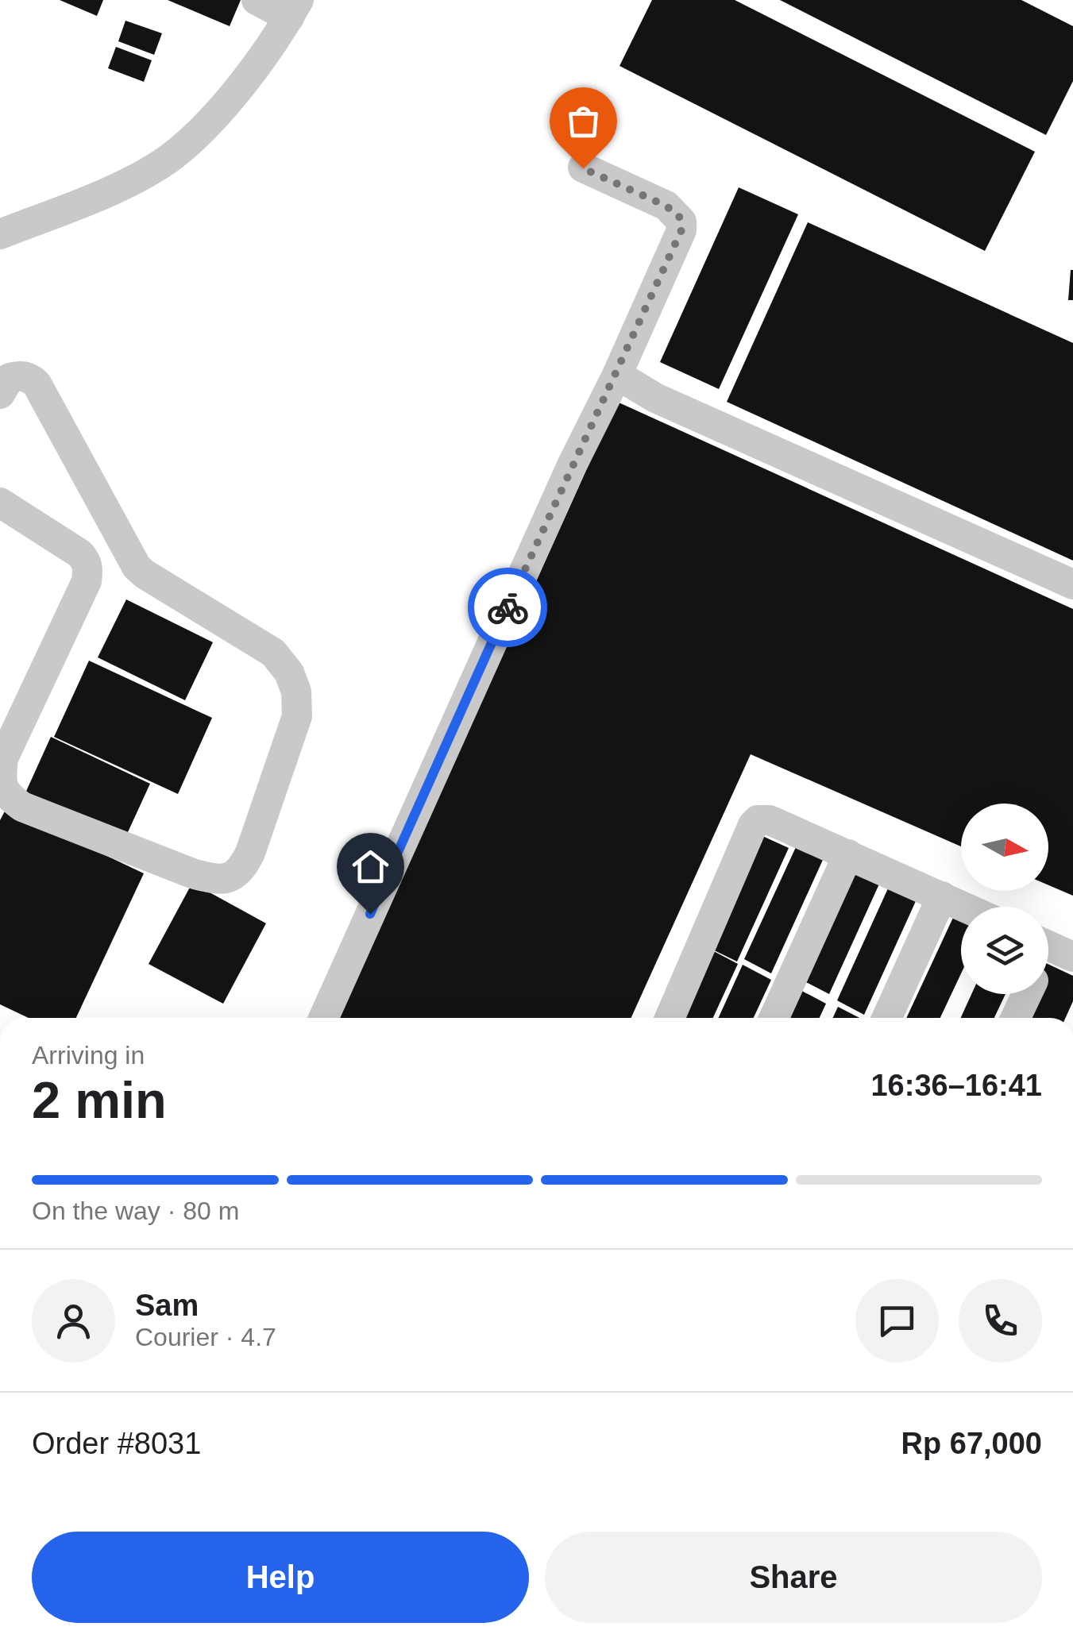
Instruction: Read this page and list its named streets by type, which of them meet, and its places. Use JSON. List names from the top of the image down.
{
  "north": "right",
  "page": {
    "heading": ["2 min", "Arriving in", "16:36–16:41"],
    "panel": [
      "Sam",
      "Courier · 4.7",
      "Order #8031",
      "Rp 67,000"
    ],
    "bar": "On the way · 80 m",
    "buttons": ["Help", "Share"]
  }
}
